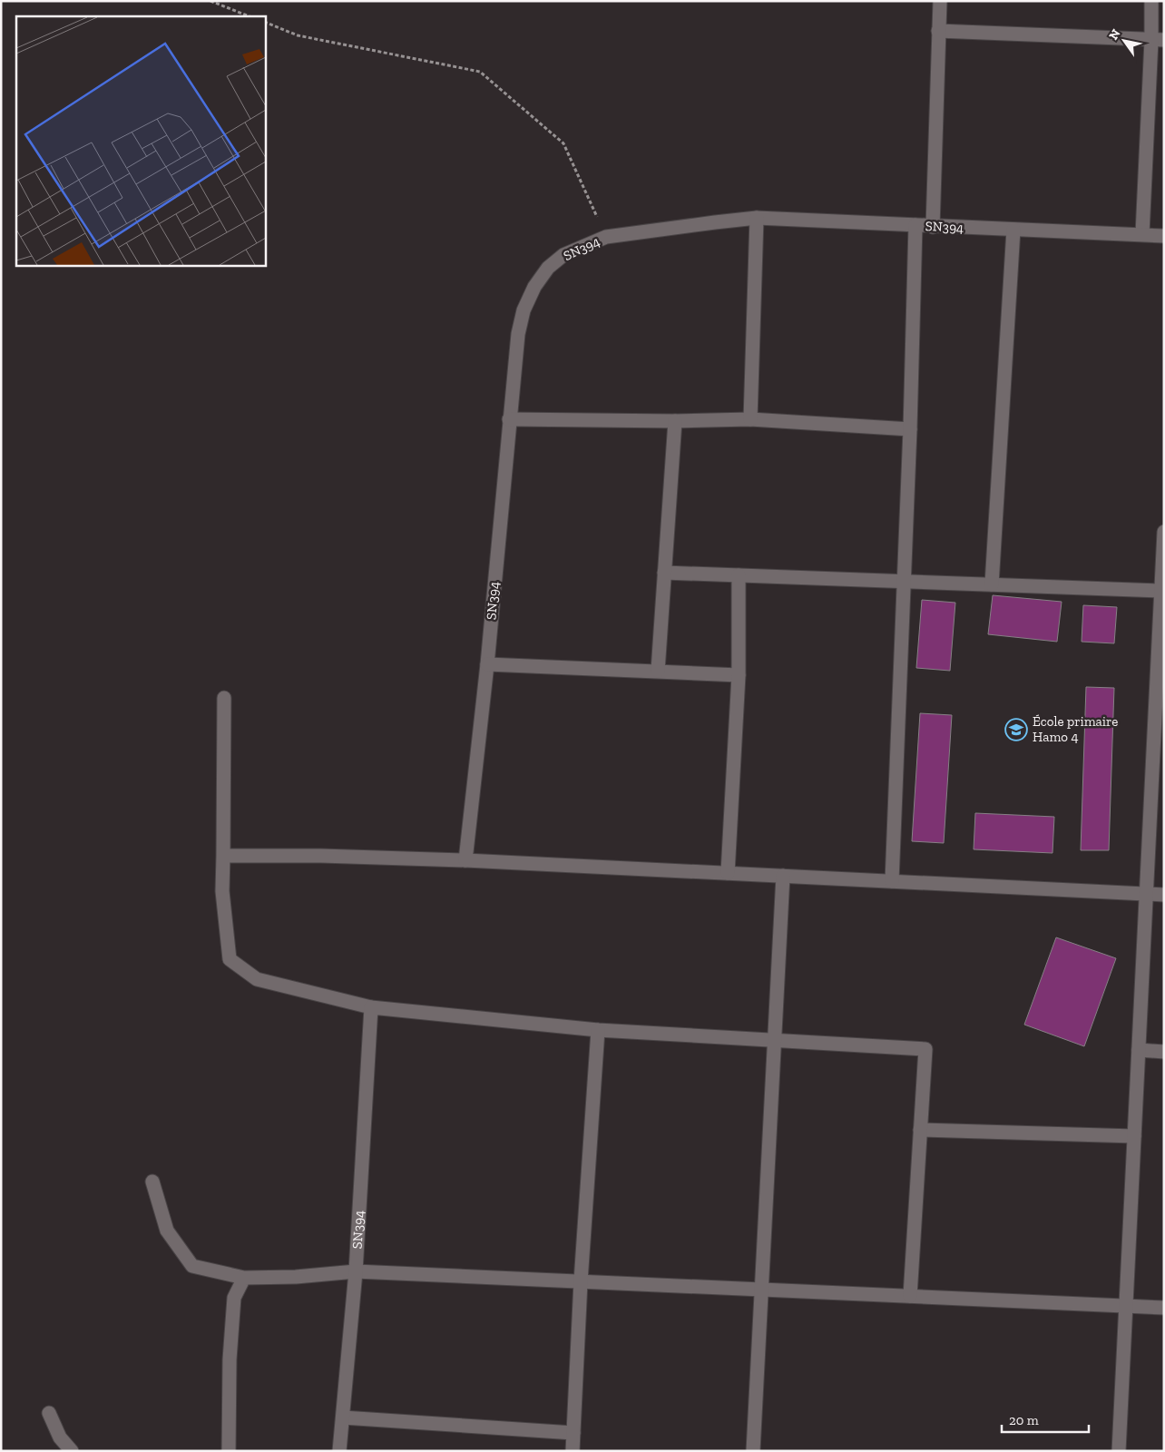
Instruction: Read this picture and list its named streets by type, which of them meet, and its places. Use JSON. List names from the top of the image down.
{
  "streets": {
    "street": ["SN394"]
  },
  "places": {
    "school or university": ["École primaire Hamo 4"]
  },
  "scale_bar": "20 m",
  "north": "top left"
}
